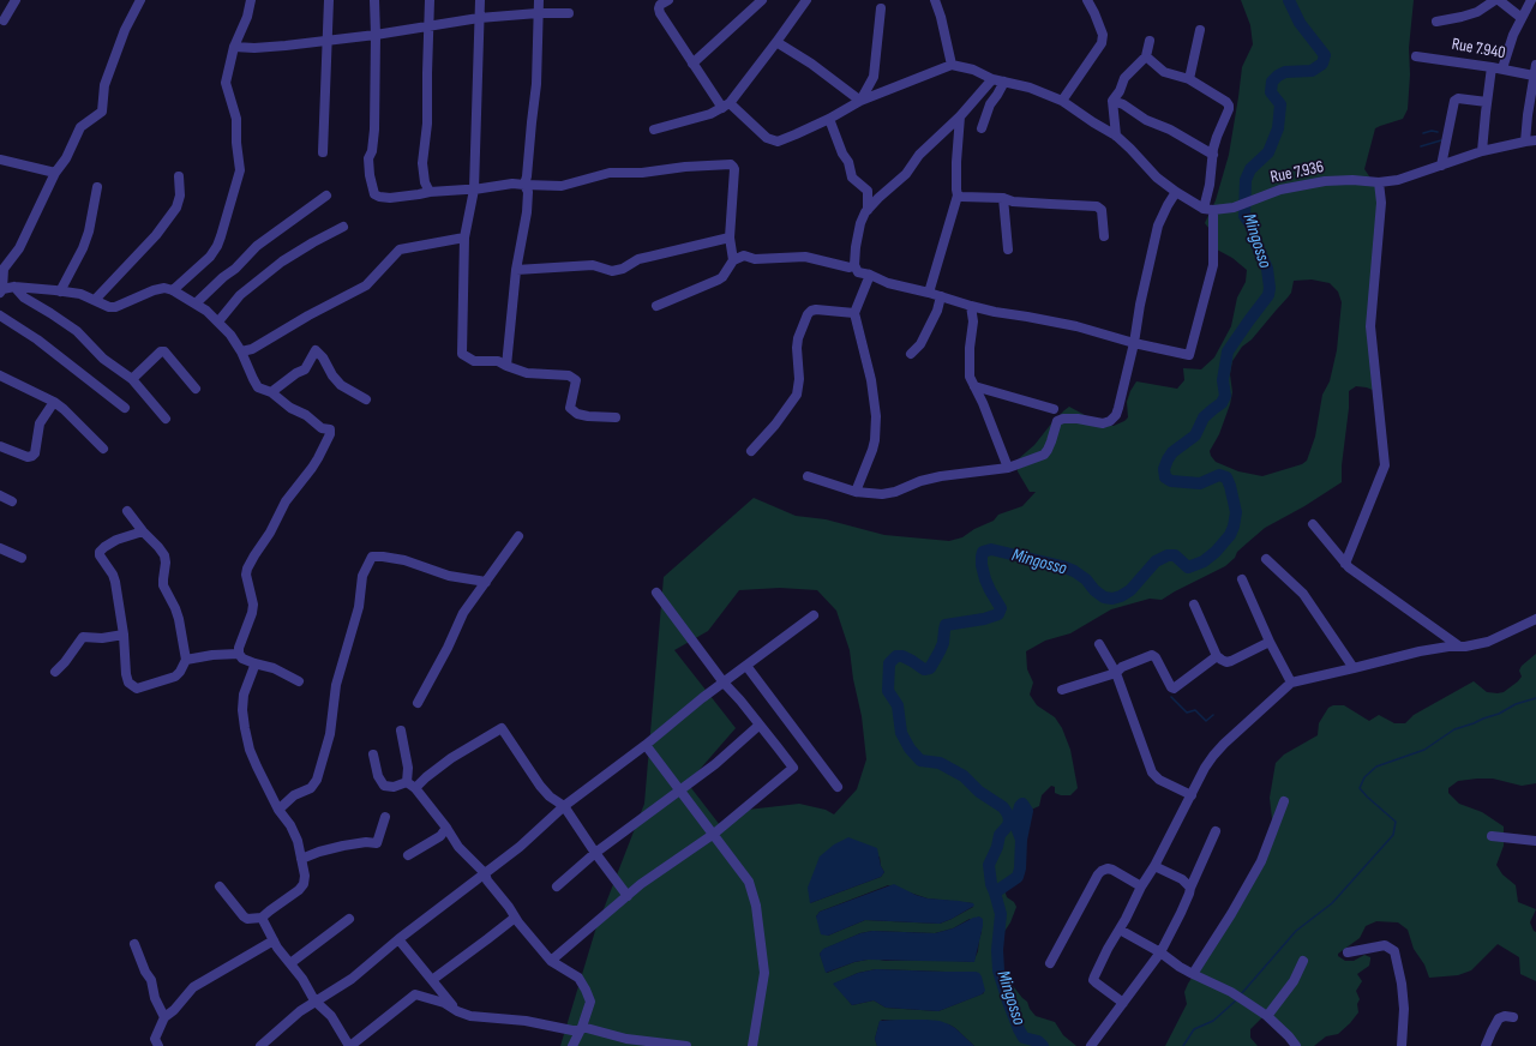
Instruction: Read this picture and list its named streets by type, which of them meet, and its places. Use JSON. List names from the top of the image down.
{
  "streets": {
    "street": ["Rue 7.940", "Rue 7.936"]
  },
  "water": ["Mingosso"]
}
